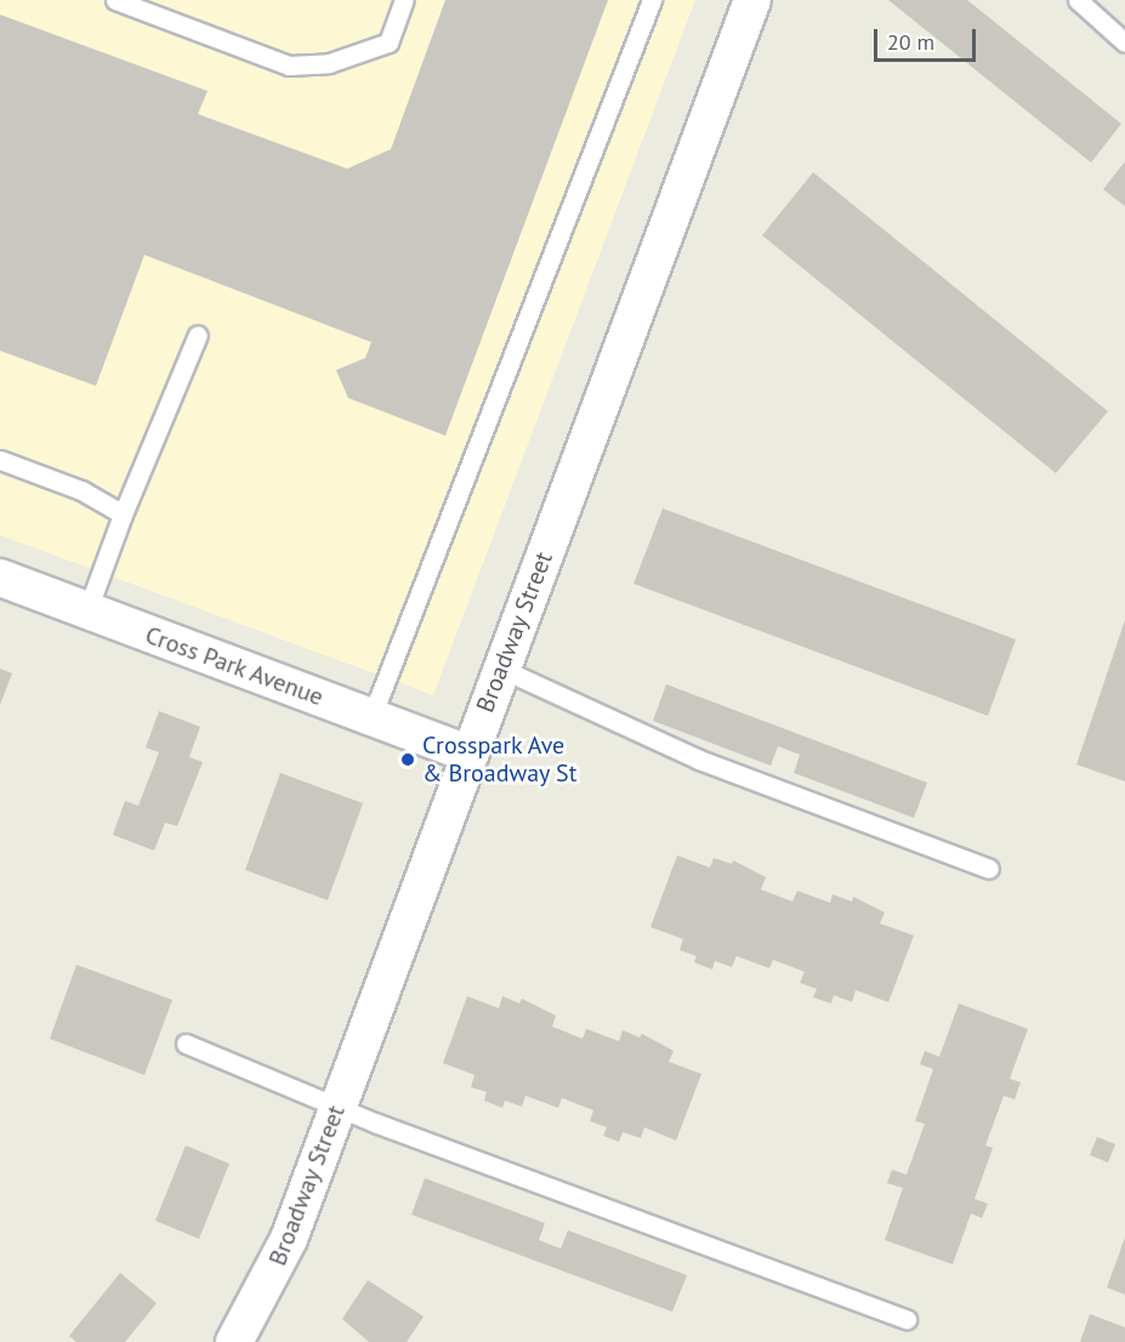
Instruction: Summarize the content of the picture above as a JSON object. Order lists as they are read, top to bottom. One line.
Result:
{"streets":{"street":["Broadway Street","Cross Park Avenue"]},"crossings":[["Broadway Street","Cross Park Avenue"]],"places":["Crosspark Ave & Broadway St"],"scale_bar":"20 m"}
